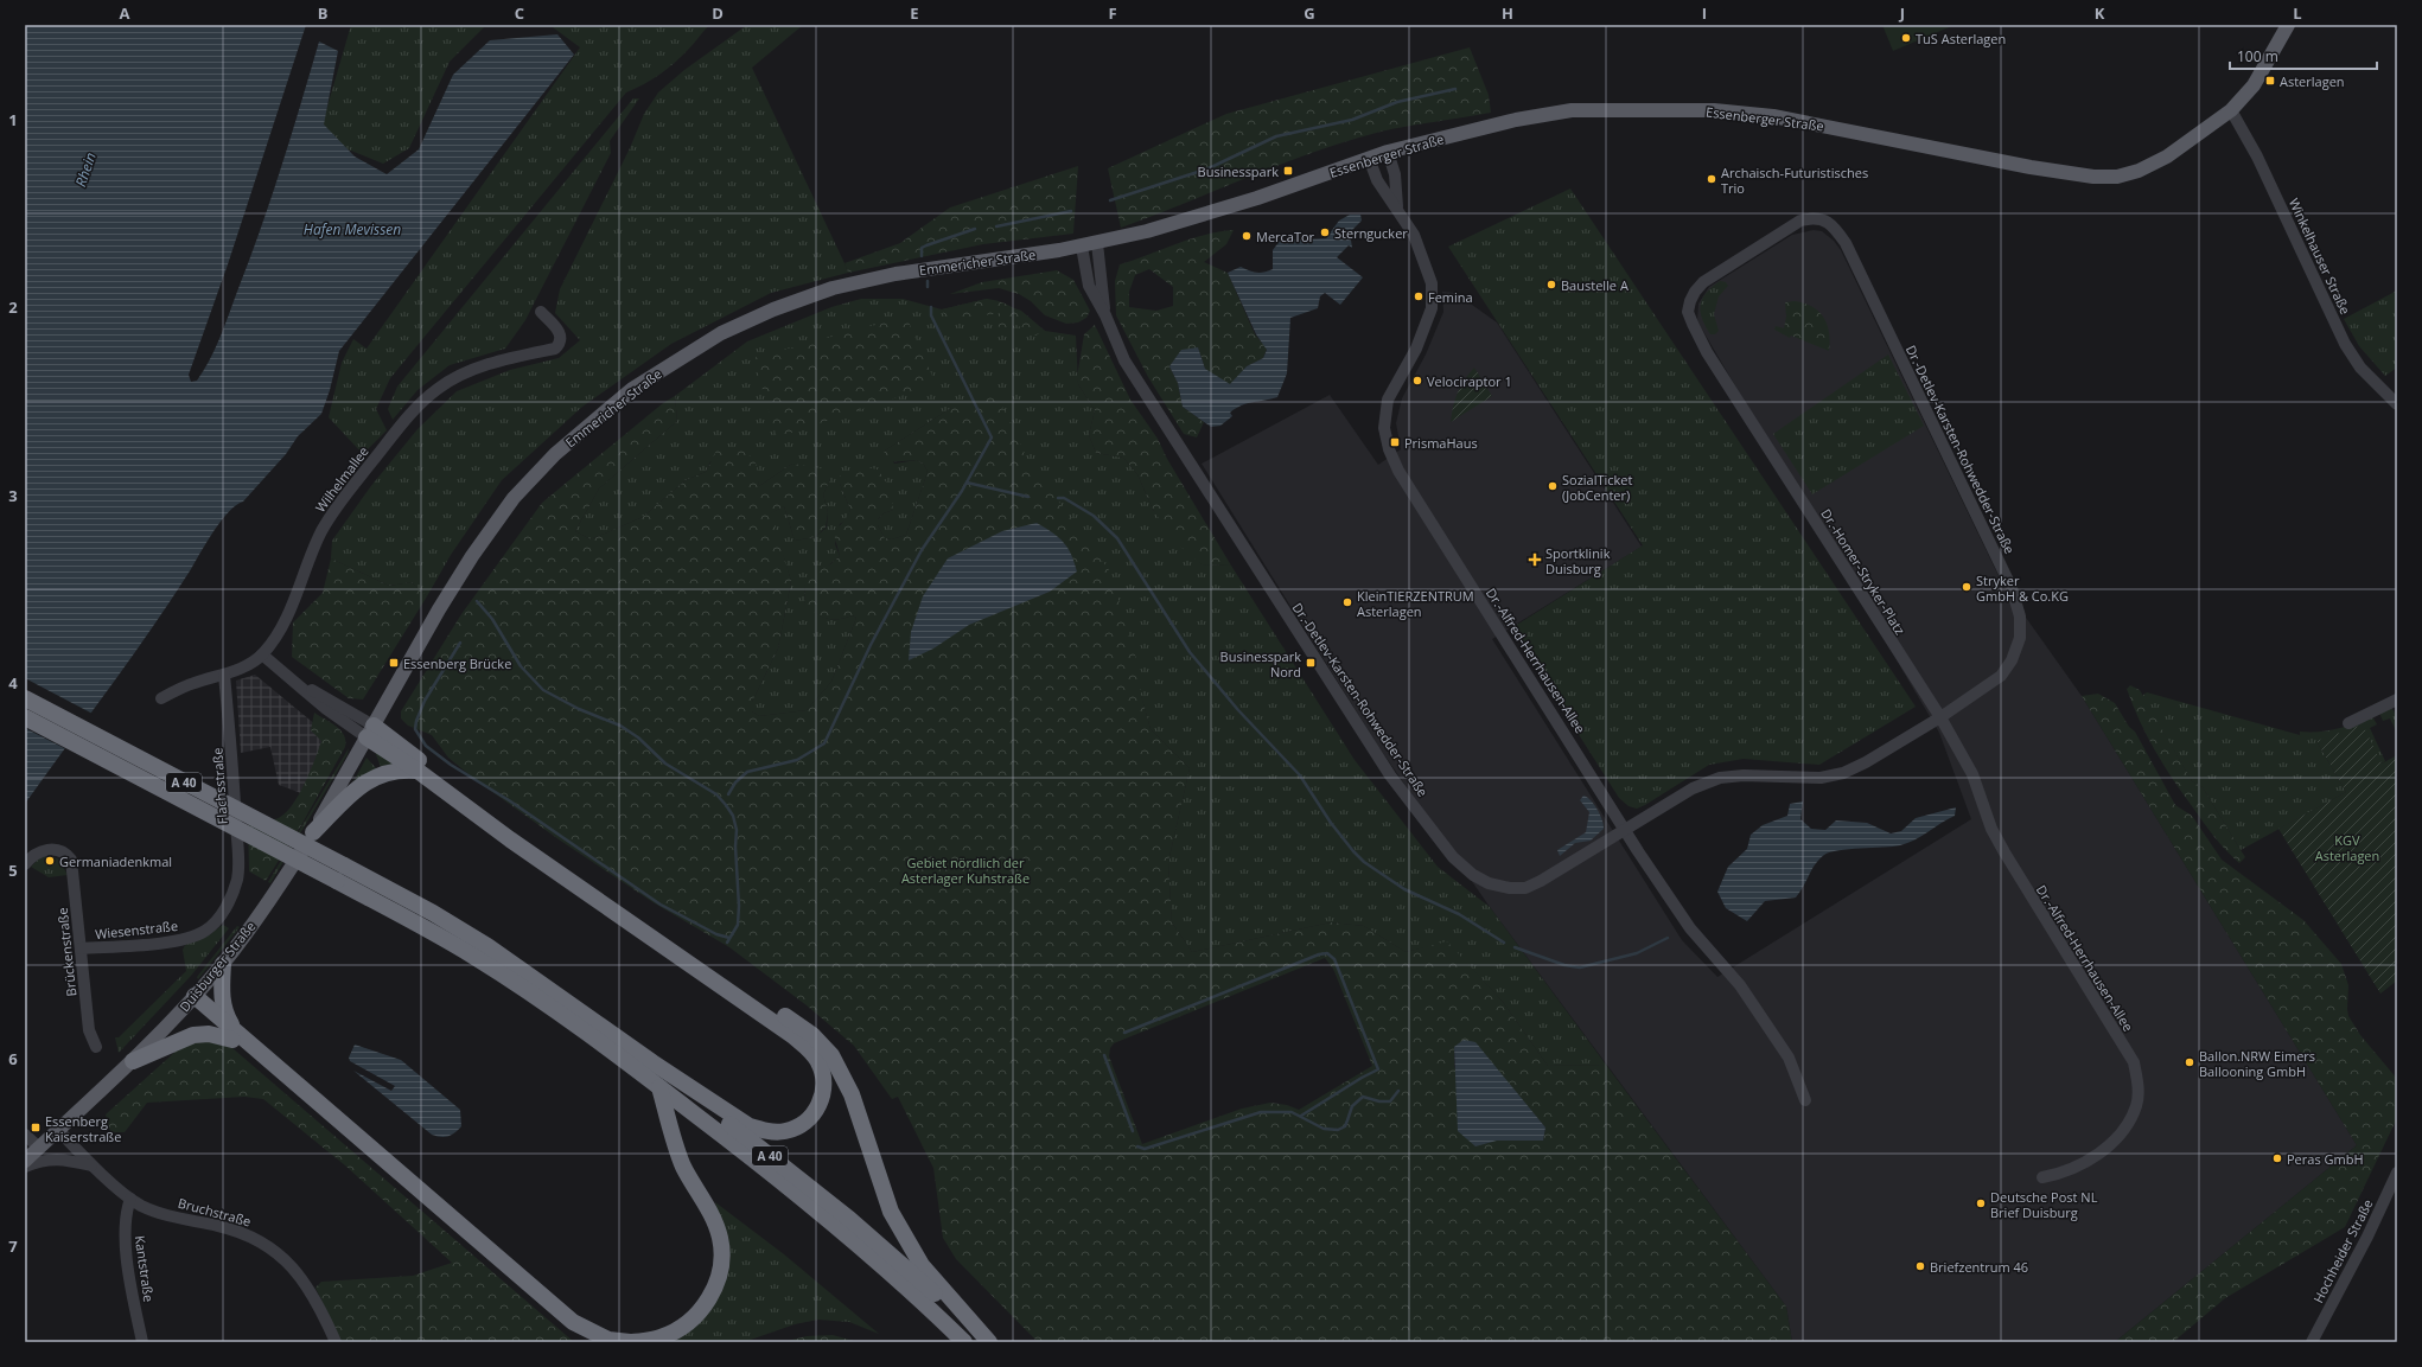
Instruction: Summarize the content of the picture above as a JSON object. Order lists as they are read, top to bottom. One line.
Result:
{"streets":{"highway":["A 40"],"main road":["Essenberger Straße","Emmericher Straße","Duisburger Straße"],"street":["Winkelhauser Straße","Dr.-Detlev-Karsten-Rohwedder-Straße","Wilhelmallee","Dr.-Homer-Stryker-Platz","Dr.-Alfred-Herrhausen-Allee","Flachsstraße","Wiesenstraße","Brückenstraße","Bruchstraße","Hochheider Straße","Kantstraße"]},"crossings":[["Essenberger Straße","Winkelhauser Straße"],["Essenberger Straße","Emmericher Straße"],["Essenberger Straße","Dr.-Alfred-Herrhausen-Allee"],["Emmericher Straße","Dr.-Detlev-Karsten-Rohwedder-Straße"],["Emmericher Straße","Duisburger Straße"],["Dr.-Detlev-Karsten-Rohwedder-Straße","Dr.-Homer-Stryker-Platz"],["Dr.-Detlev-Karsten-Rohwedder-Straße","Dr.-Alfred-Herrhausen-Allee"],["Wilhelmallee","Flachsstraße"],["Dr.-Homer-Stryker-Platz","Dr.-Alfred-Herrhausen-Allee"],["Flachsstraße","Wiesenstraße"],["Wiesenstraße","Brückenstraße"],["Duisburger Straße","Bruchstraße"],["Bruchstraße","Kantstraße"]],"water":["Rhein","Hafen Mevissen"],"parks":["KGV Asterlagen","Gebiet nördlich der Asterlager Kuhstraße"],"places":{"other":["TuS Asterlagen","Archaisch-Futuristisches Trio","Sterngucker","MercaTor","Baustelle A","Femina","Velociraptor 1","SozialTicket (JobCenter)","Stryker GmbH & Co.KG","KleinTIERZENTRUM Asterlagen","Germaniadenkmal","Ballon.NRW Eimers Ballooning GmbH","Peras GmbH","Deutsche Post NL Brief Duisburg","Briefzentrum 46"],"transit":["Asterlagen","Businesspark","PrismaHaus","Essenberg Brücke","Businesspark Nord","Essenberg Kaiserstraße"],"health":["Sportklinik Duisburg"]},"scale_bar":"100 m","grid":{"columns":["A","B","C","D","E","F","G","H","I","J","K","L"],"rows":["1","2","3","4","5","6","7"]}}
